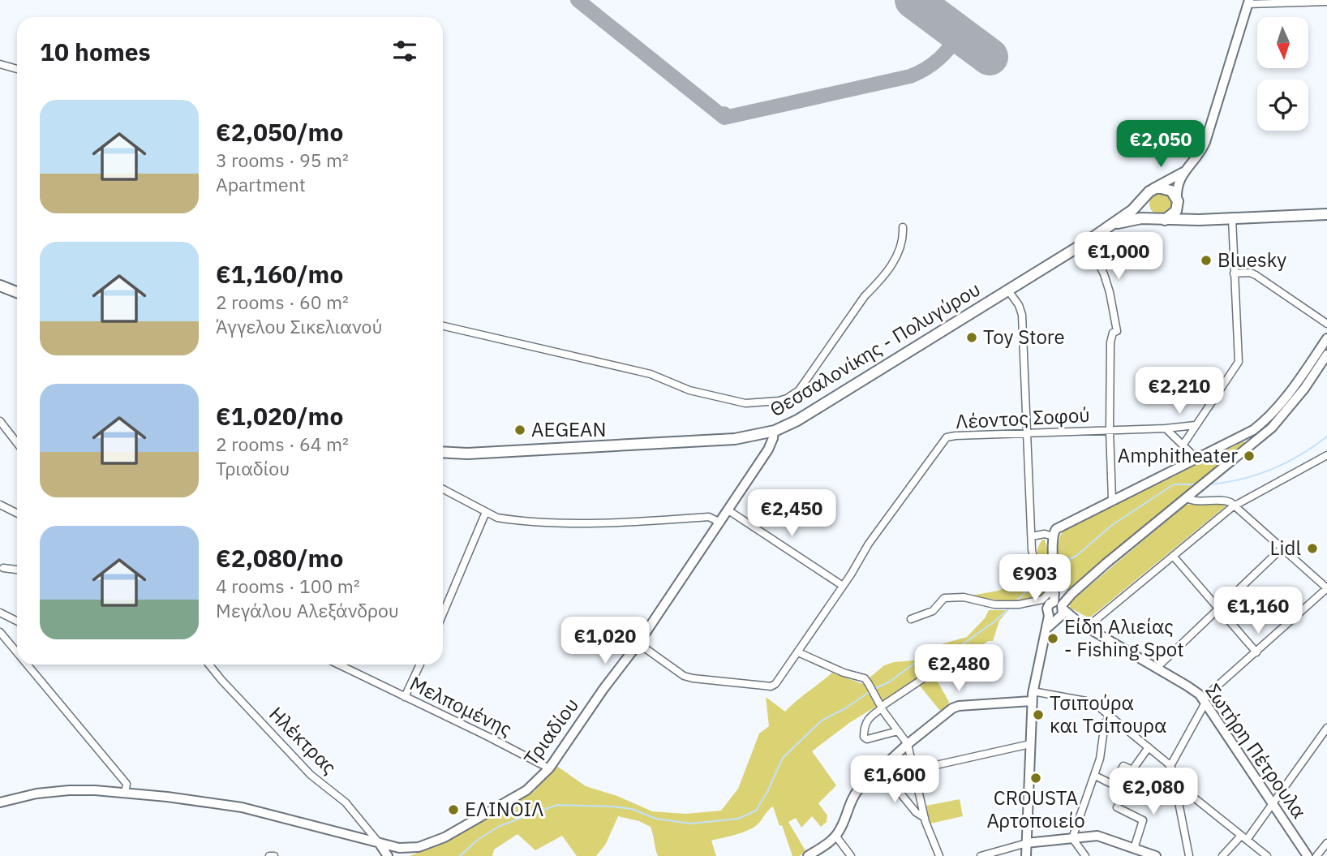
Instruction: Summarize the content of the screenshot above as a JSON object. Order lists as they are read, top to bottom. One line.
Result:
{"streets":{"main road":["Θεσσαλονίκης - Πολυγύρου","Τριαδίου","Σωτήρη Πέτρουλα"],"street":["Λέοντος Σοφού","Μελπομένης","Ηλέκτρας"]},"crossings":[["Θεσσαλονίκης - Πολυγύρου","Τριαδίου"],["Λέοντος Σοφού","Τριαδίου"],["Μελπομένης","Τριαδίου"],["Τριαδίου","Ηλέκτρας"]],"places":["Bluesky","Toy Store","AEGEAN","Amphitheater","Lidl","Είδη Αλιείας - Fishing Spot","Τσιπούρα και Τσίπουρα","CROUSTA Αρτοποιείο","ΕΛΙΝΟΙΛ"],"north":"bottom","page":{"heading":"10 homes","list":[{"name":"€2,050/mo","note":"3 rooms · 95 m² · Apartment"},{"name":"€1,160/mo","note":"2 rooms · 60 m² · Άγγελου Σικελιανού"},{"name":"€1,020/mo","note":"2 rooms · 64 m² · Τριαδίου"},{"name":"€2,080/mo","note":"4 rooms · 100 m² · Μεγάλου Αλεξάνδρου"}],"price":["€2,050","€1,000","€2,210","€2,450","€903","€1,160","€1,020","€2,480","€1,600","€2,080"]}}
